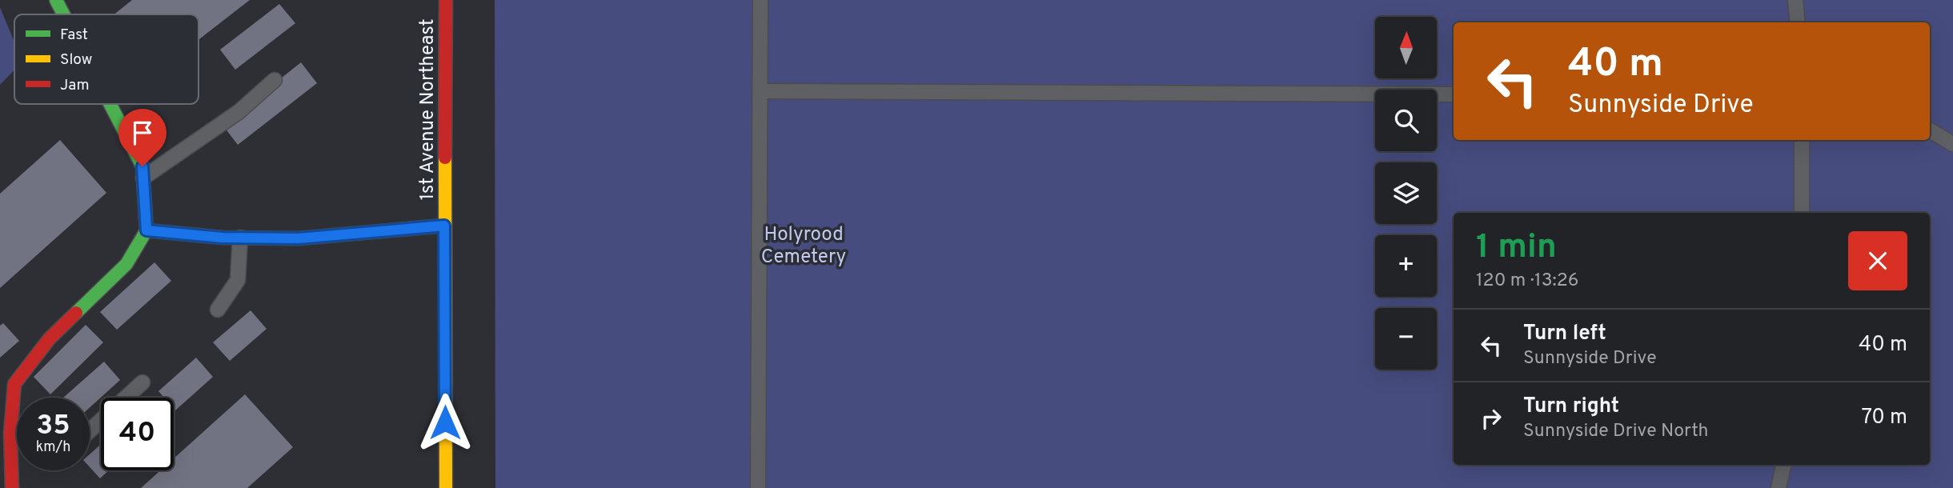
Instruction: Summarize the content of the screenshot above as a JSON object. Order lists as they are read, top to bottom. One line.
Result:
{"streets":{"street":["1st Avenue Northeast"]},"parks":["Holyrood Cemetery"],"legend":["Fast","Slow","Jam"],"north":"top","page":{"map_buttons":["+","−"],"turn":["40 m","Sunnyside Drive"],"heading":["1 min","120 m · 13:26"],"list":[{"name":"Turn left","note":"Sunnyside Drive","value":"40 m"},{"name":"Turn right","note":"Sunnyside Drive North","value":"70 m"}],"speed":"35 km/h","limit":"40"}}
